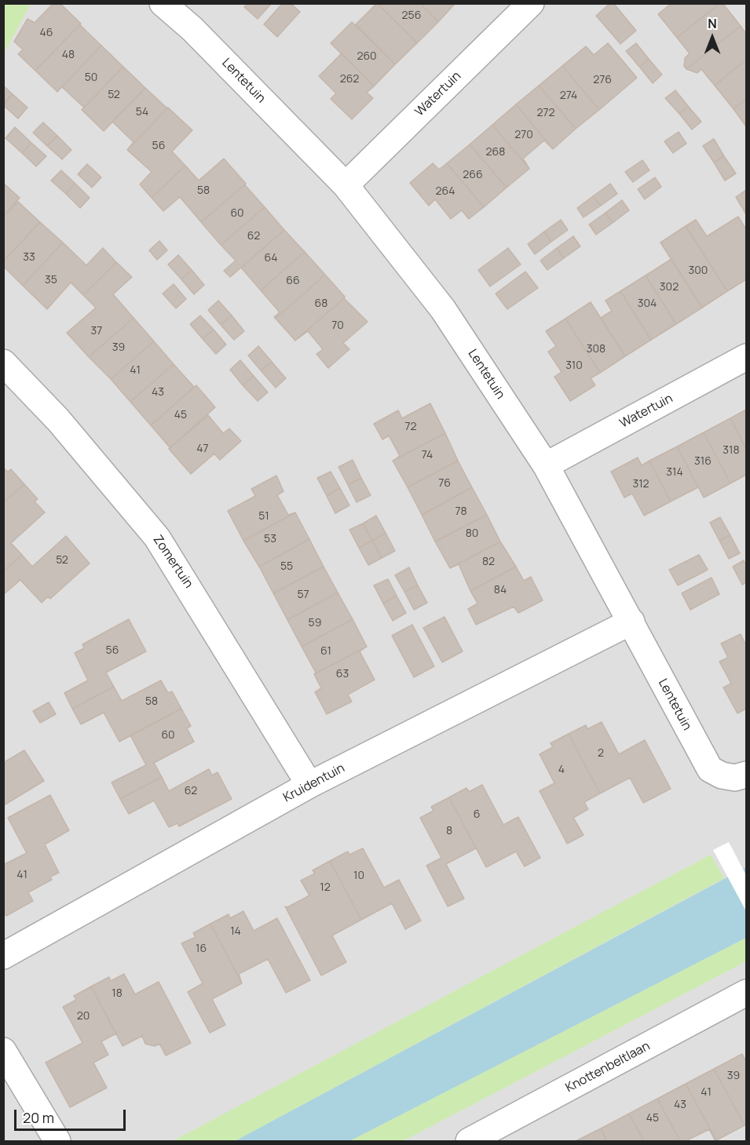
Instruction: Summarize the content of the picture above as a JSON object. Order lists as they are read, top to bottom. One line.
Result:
{"streets":{"street":["Lentetuin","Watertuin","Zomertuin","Kruidentuin","Knottenbeltlaan"]},"crossings":[["Lentetuin","Watertuin"],["Lentetuin","Kruidentuin"],["Zomertuin","Kruidentuin"]],"house_numbers":["256","46","48","260","50","262","276","52","274","54","272","270","56","268","266","58","264","60","62","33","64","300","35","66","302","68","304","70","37","39","308","310","41","43","45","72","47","318","74","316","314","76","312","78","51","80","53","52","82","55","84","57","59","56","61","63","58","60","2","4","62","6","8","41","10","12","14","16","18","20","39","41","43","45"],"scale_bar":"20 m","north":"top"}
